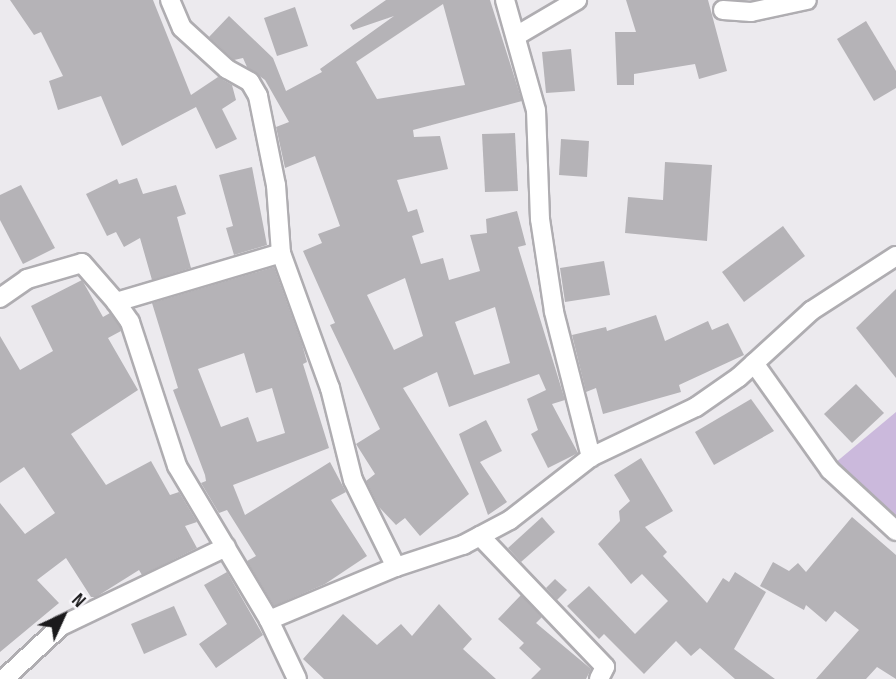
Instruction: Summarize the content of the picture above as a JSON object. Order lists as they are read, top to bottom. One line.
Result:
{"north":"top right"}
